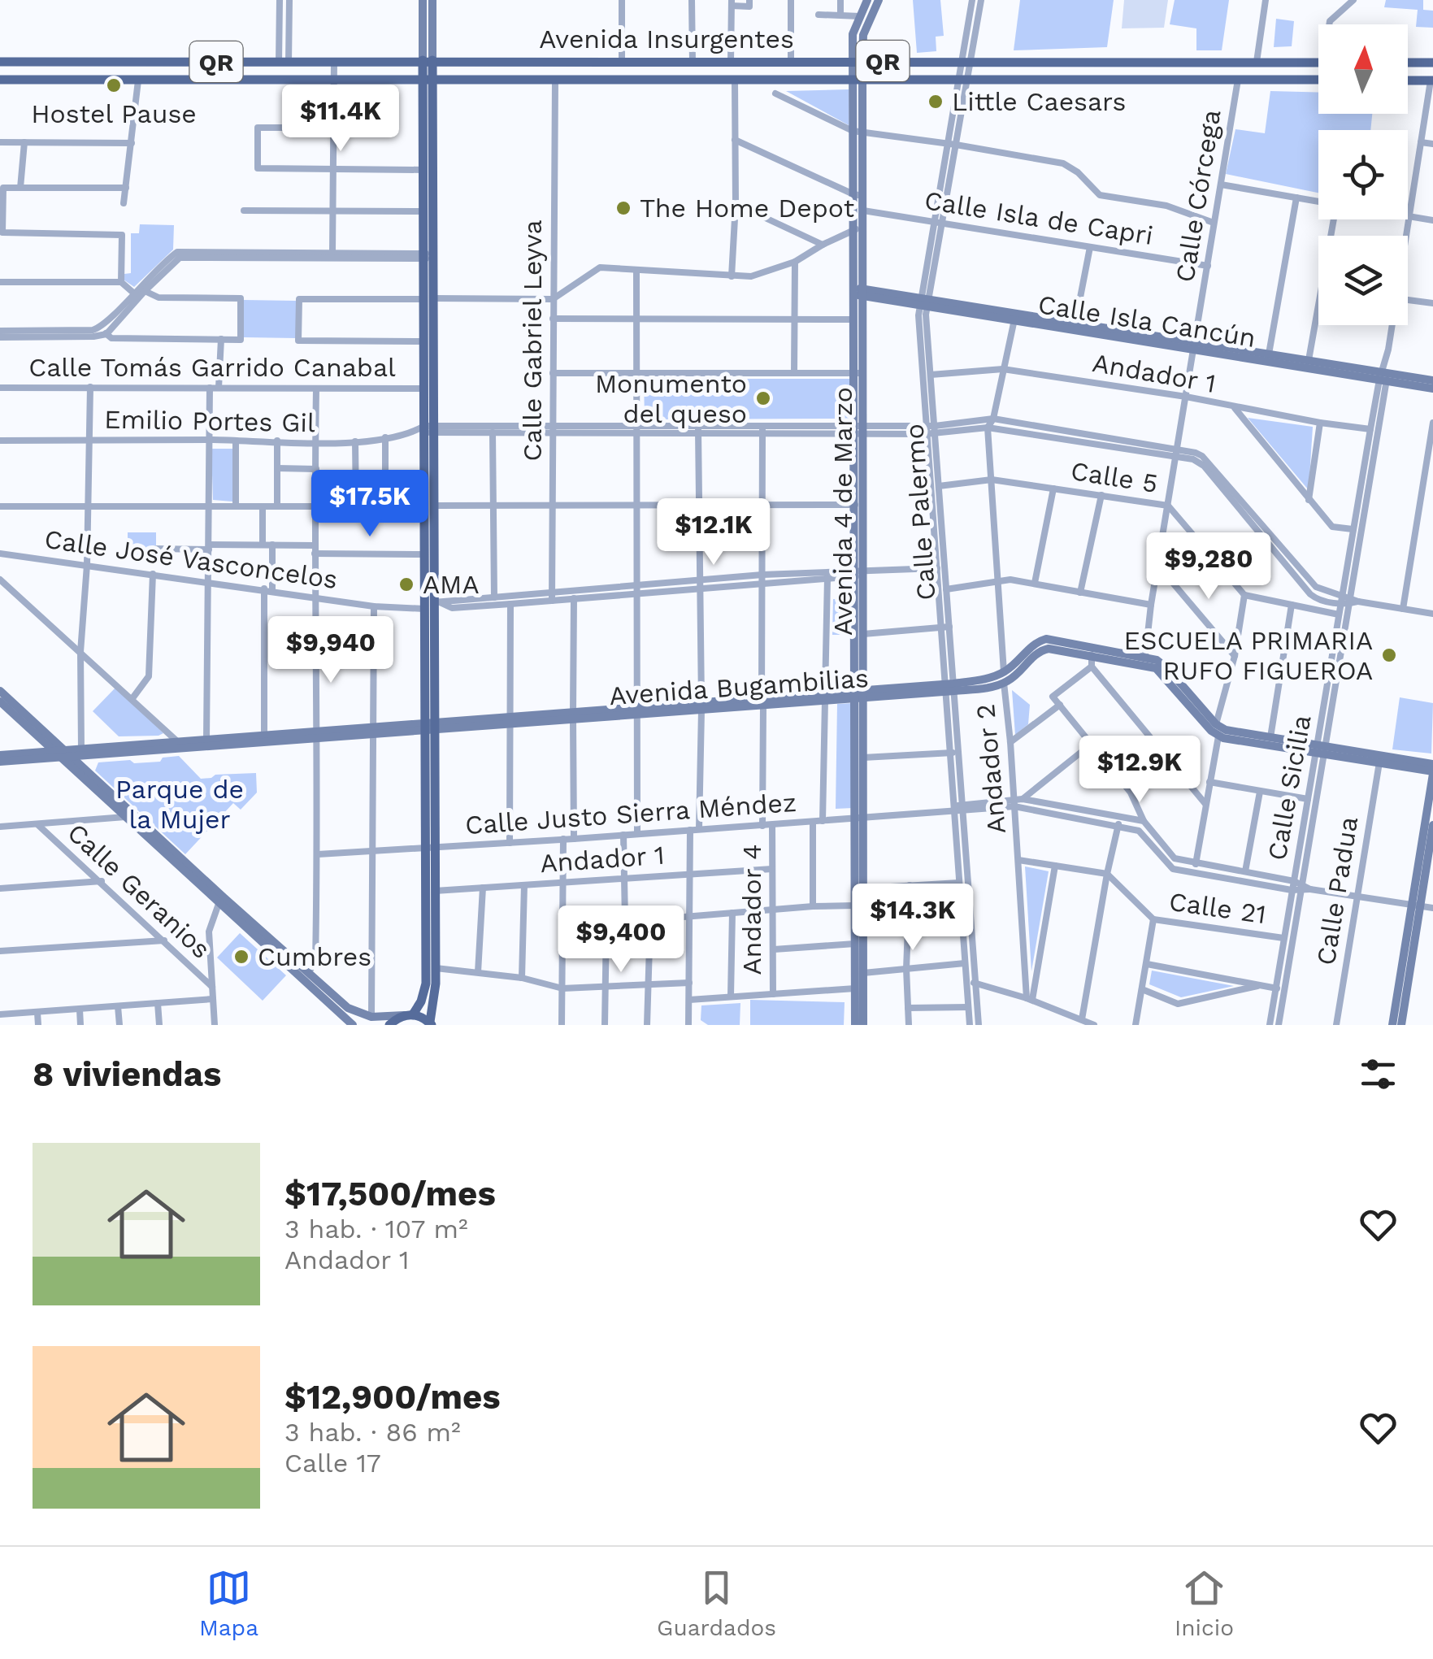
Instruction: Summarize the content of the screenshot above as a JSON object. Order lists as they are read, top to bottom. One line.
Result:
{"streets":{"main road":["Avenida Insurgentes","QR","Calle Isla Cancún","Avenida 4 de Marzo","Avenida Bugambilias"],"street":["Calle Córcega","Calle Isla de Capri","Calle Gabriel Leyva","Calle Tomás Garrido Canabal","Andador 1","Emilio Portes Gil","Calle 5","Calle Palermo","Calle José Vasconcelos","Andador 2","Calle Sicilia","Calle Justo Sierra Méndez","Calle Geranios","Calle Padua","Calle 21","Andador 4"]},"crossings":[["Avenida Insurgentes","Calle Córcega"],["Avenida Insurgentes","Calle Gabriel Leyva"],["Avenida Insurgentes","Avenida 4 de Marzo"],["Avenida Insurgentes","Calle Palermo"],["Calle Córcega","Calle Isla de Capri"],["Calle Córcega","Calle Isla Cancún"],["Calle Córcega","Andador 1"],["Calle Córcega","Calle 5"],["Calle Córcega","Avenida Bugambilias"],["Calle Isla de Capri","Avenida 4 de Marzo"],["Calle Isla de Capri","Calle Palermo"],["Calle Isla Cancún","Avenida 4 de Marzo"],["Calle Isla Cancún","Calle Palermo"],["Calle Isla Cancún","Calle Sicilia"],["Andador 1","Calle Palermo"],["Andador 1","Calle Sicilia"],["Andador 1","Andador 4"],["Calle 5","Calle Palermo"],["Calle 5","Andador 2"],["Avenida 4 de Marzo","Avenida Bugambilias"],["Avenida 4 de Marzo","Calle Justo Sierra Méndez"],["Calle Palermo","Avenida Bugambilias"],["Calle Palermo","Calle Justo Sierra Méndez"],["Avenida Bugambilias","Andador 2"],["Andador 2","Calle Justo Sierra Méndez"],["Calle Sicilia","Calle 21"],["Calle Justo Sierra Méndez","Andador 4"]],"parks":["Parque de la Mujer"],"places":["Hostel Pause","Little Caesars","The Home Depot","Monumento del queso","AMA","ESCUELA PRIMARIA RUFO FIGUEROA","Cumbres"],"north":"top","page":{"price":["$11.4K","$17.5K","$12.1K","$9,280","$9,940","$12.9K","$14.3K","$9,400"],"heading":"8 viviendas","list":[{"name":"$17,500/mes","note":"3 hab. · 107 m² · Andador 1"},{"name":"$12,900/mes","note":"3 hab. · 86 m² · Calle 17"}],"tabs":["Mapa","Guardados","Inicio"]}}
